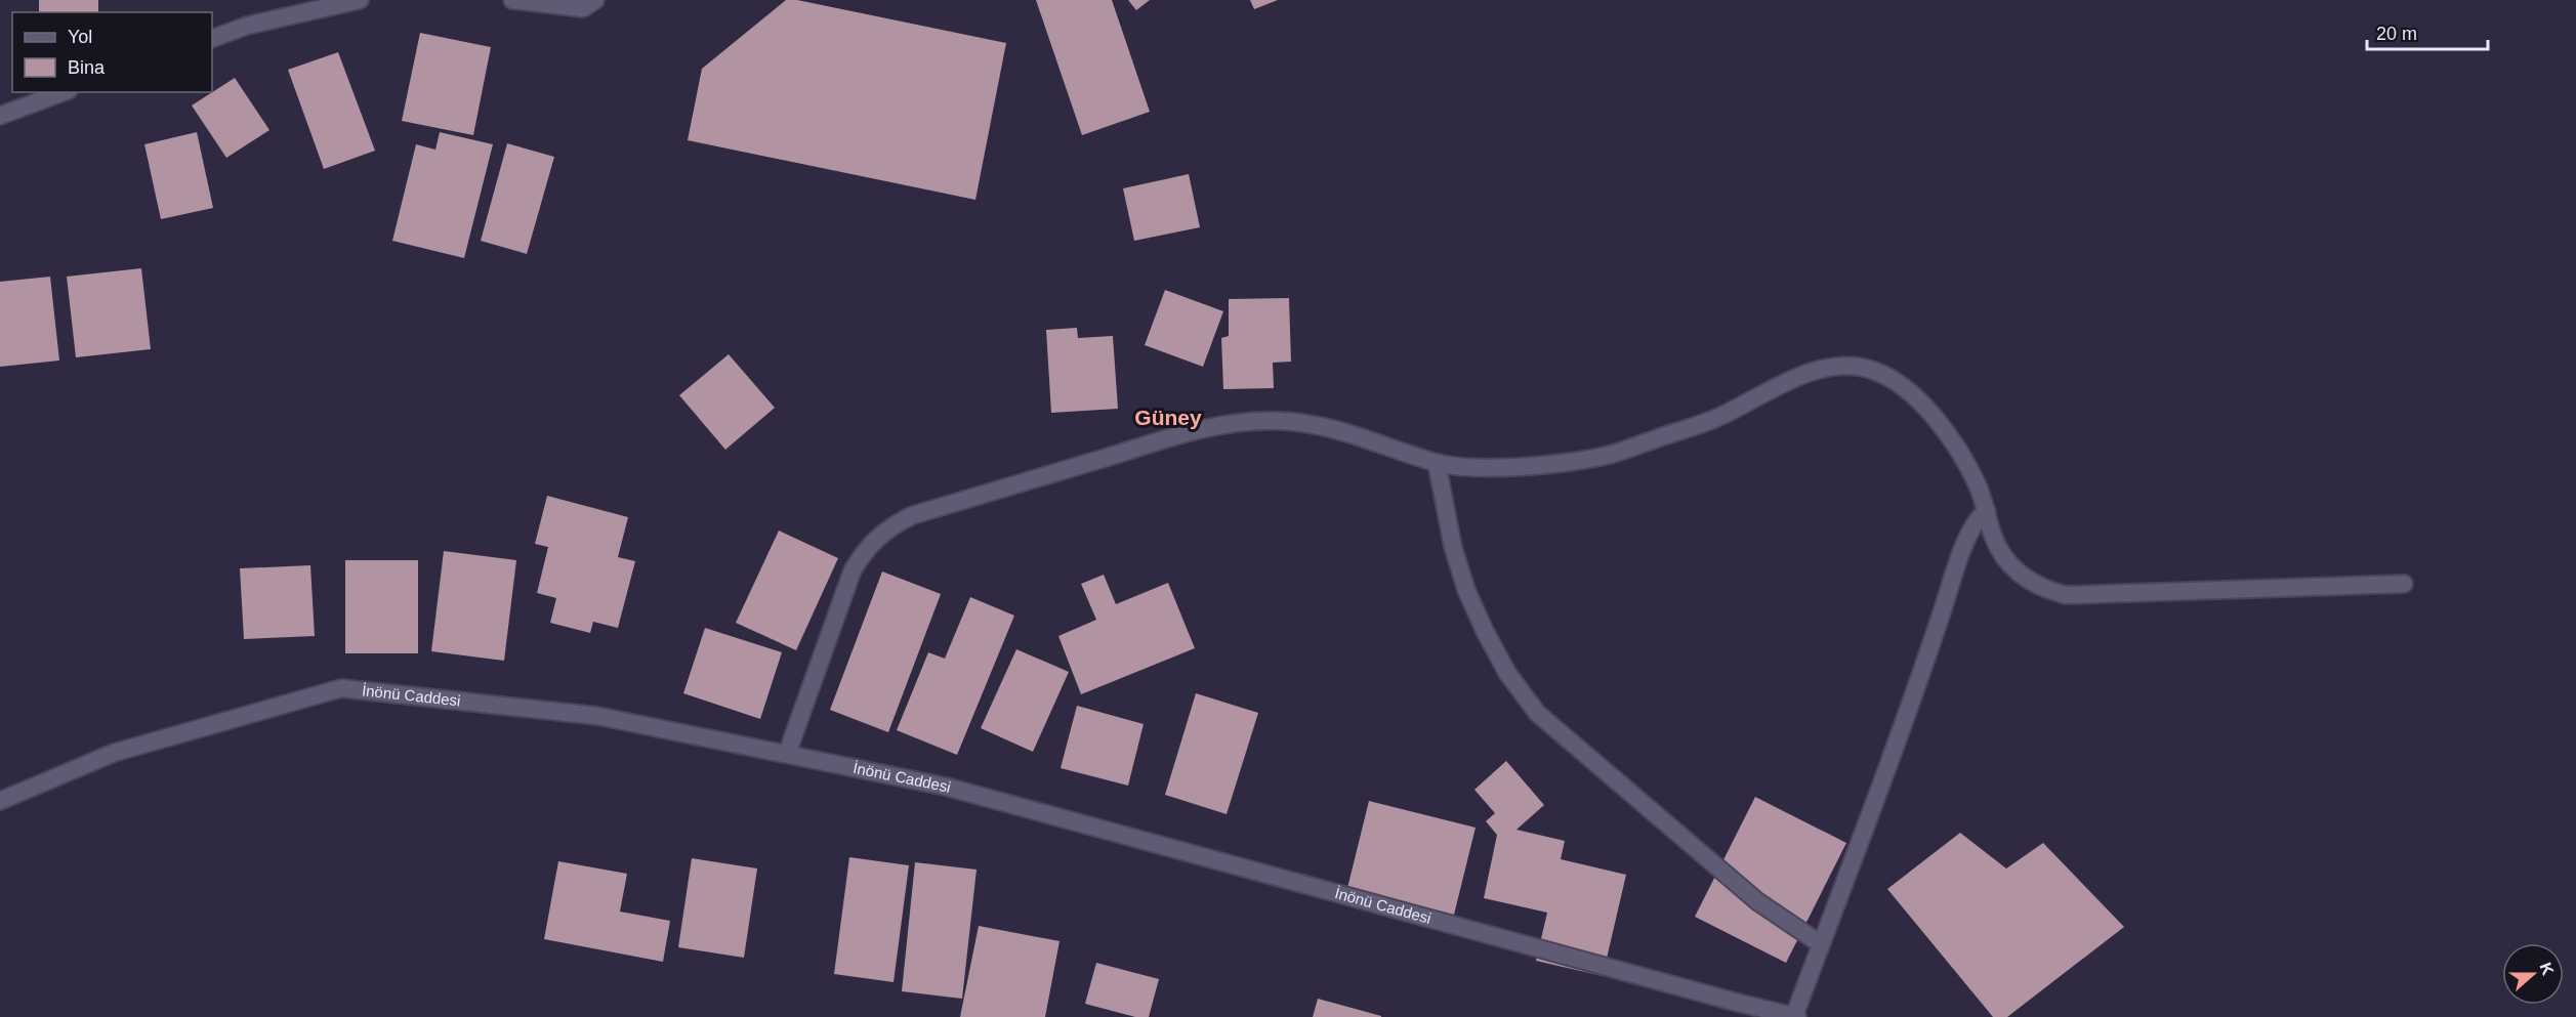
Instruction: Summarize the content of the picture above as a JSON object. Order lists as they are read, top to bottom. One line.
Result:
{"streets":{"street":["İnönü Caddesi"]},"districts":["Güney"],"legend":["Yol","Bina"],"scale_bar":"20 m","north":"right"}
